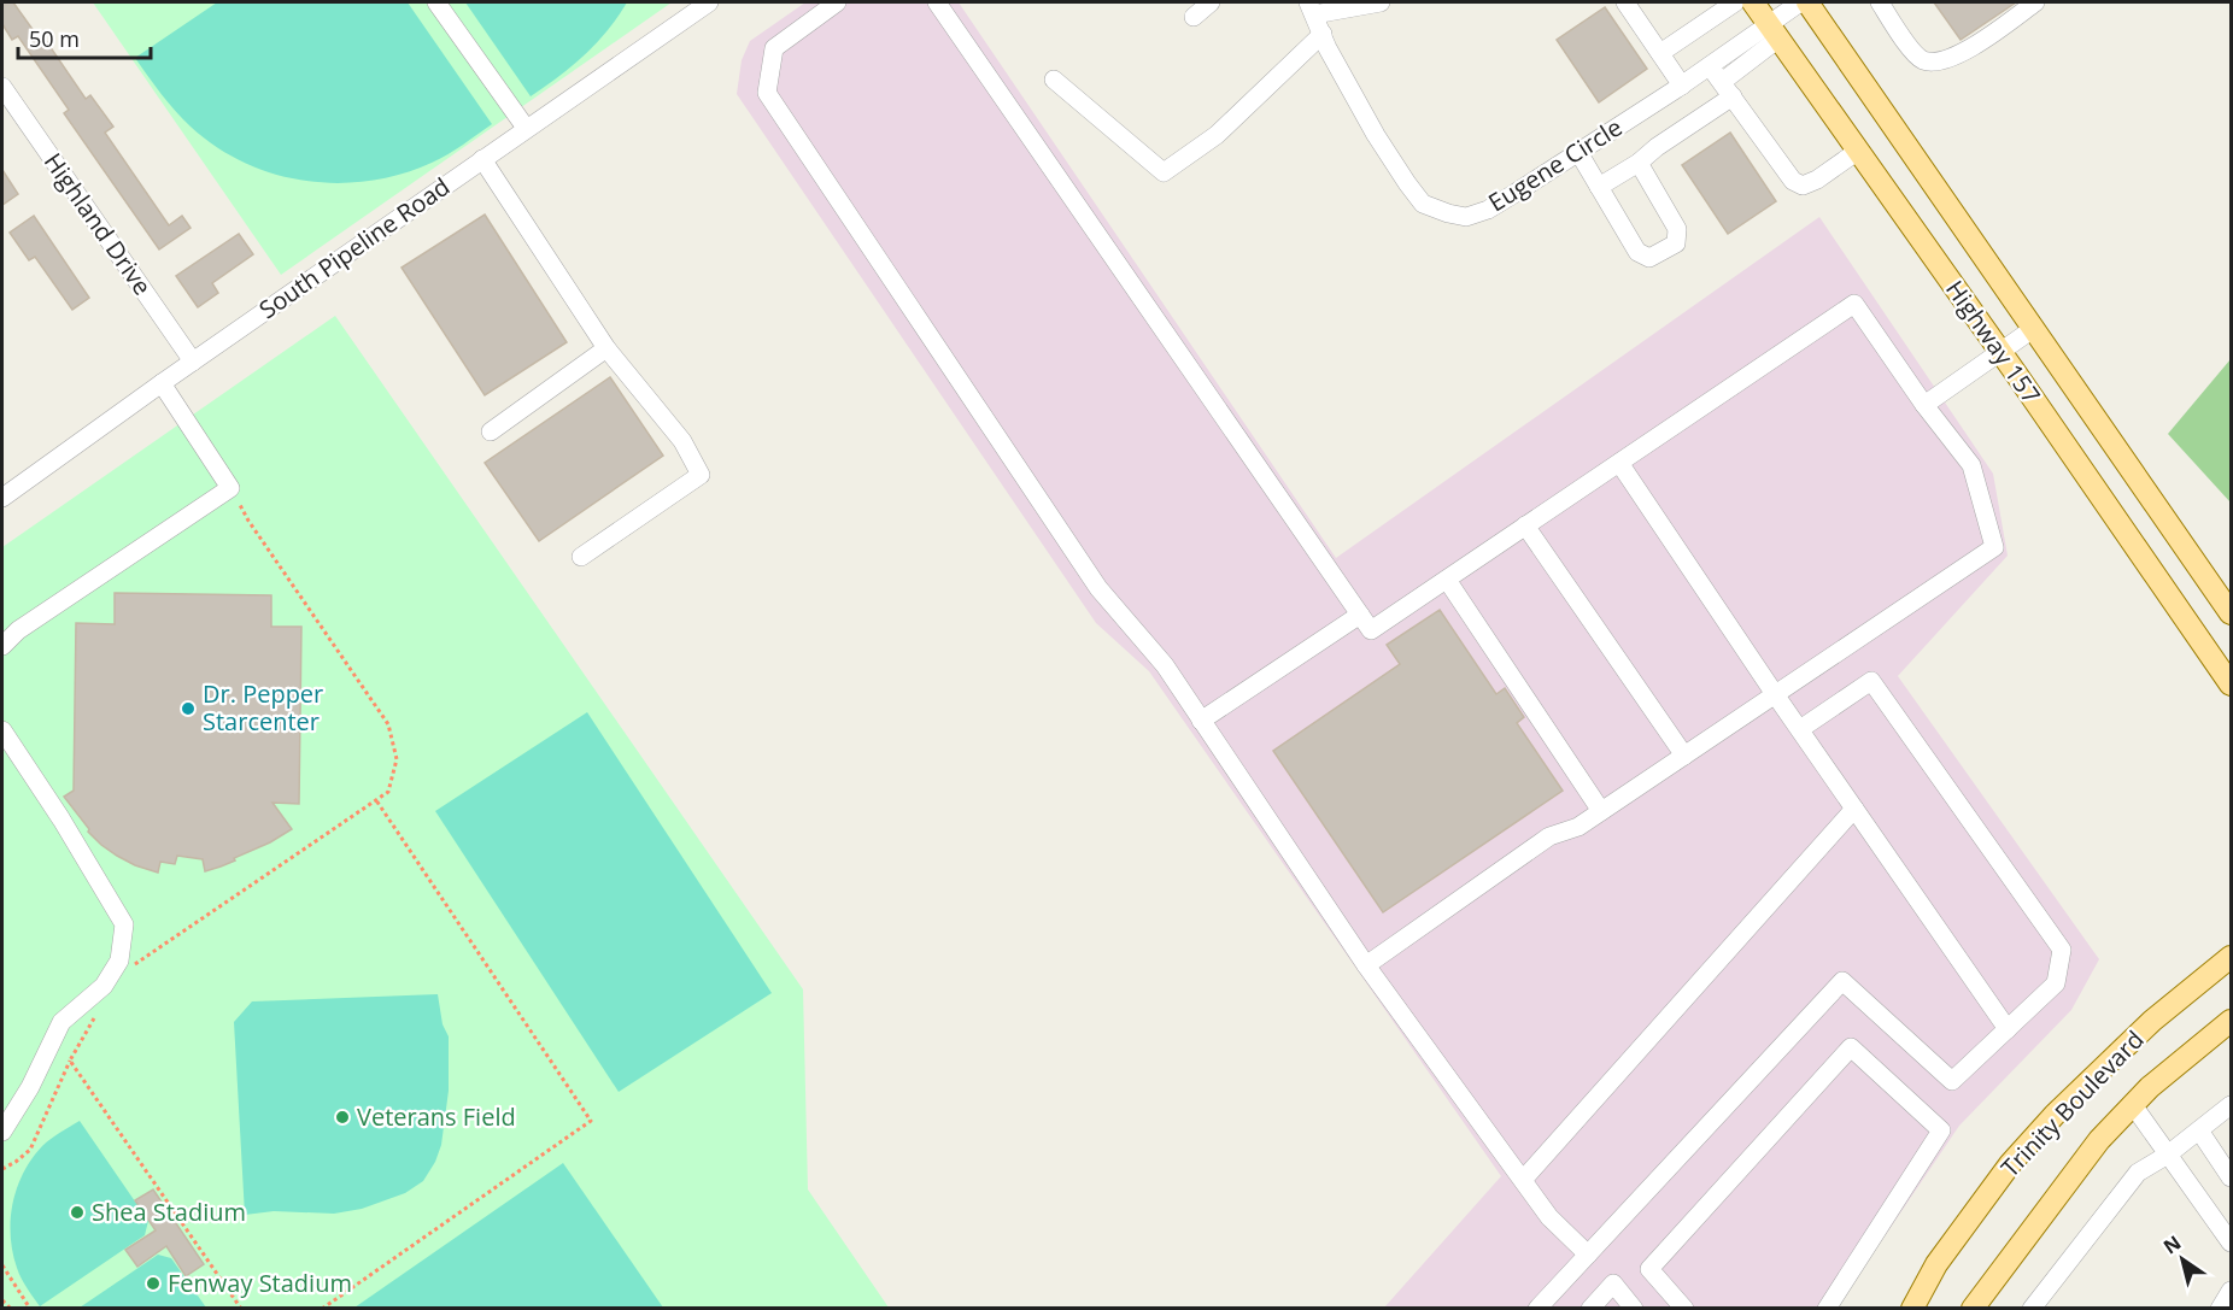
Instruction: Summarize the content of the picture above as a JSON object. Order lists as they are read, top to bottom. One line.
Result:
{"streets":{"main road":["Highway 157","Trinity Boulevard"],"street":["Eugene Circle","Highland Drive","South Pipeline Road"]},"crossings":[["Eugene Circle","Highway 157"],["Highland Drive","South Pipeline Road"]],"places":["Dr. Pepper Starcenter","Veterans Field","Shea Stadium","Fenway Stadium"],"scale_bar":"50 m","north":"top left"}
